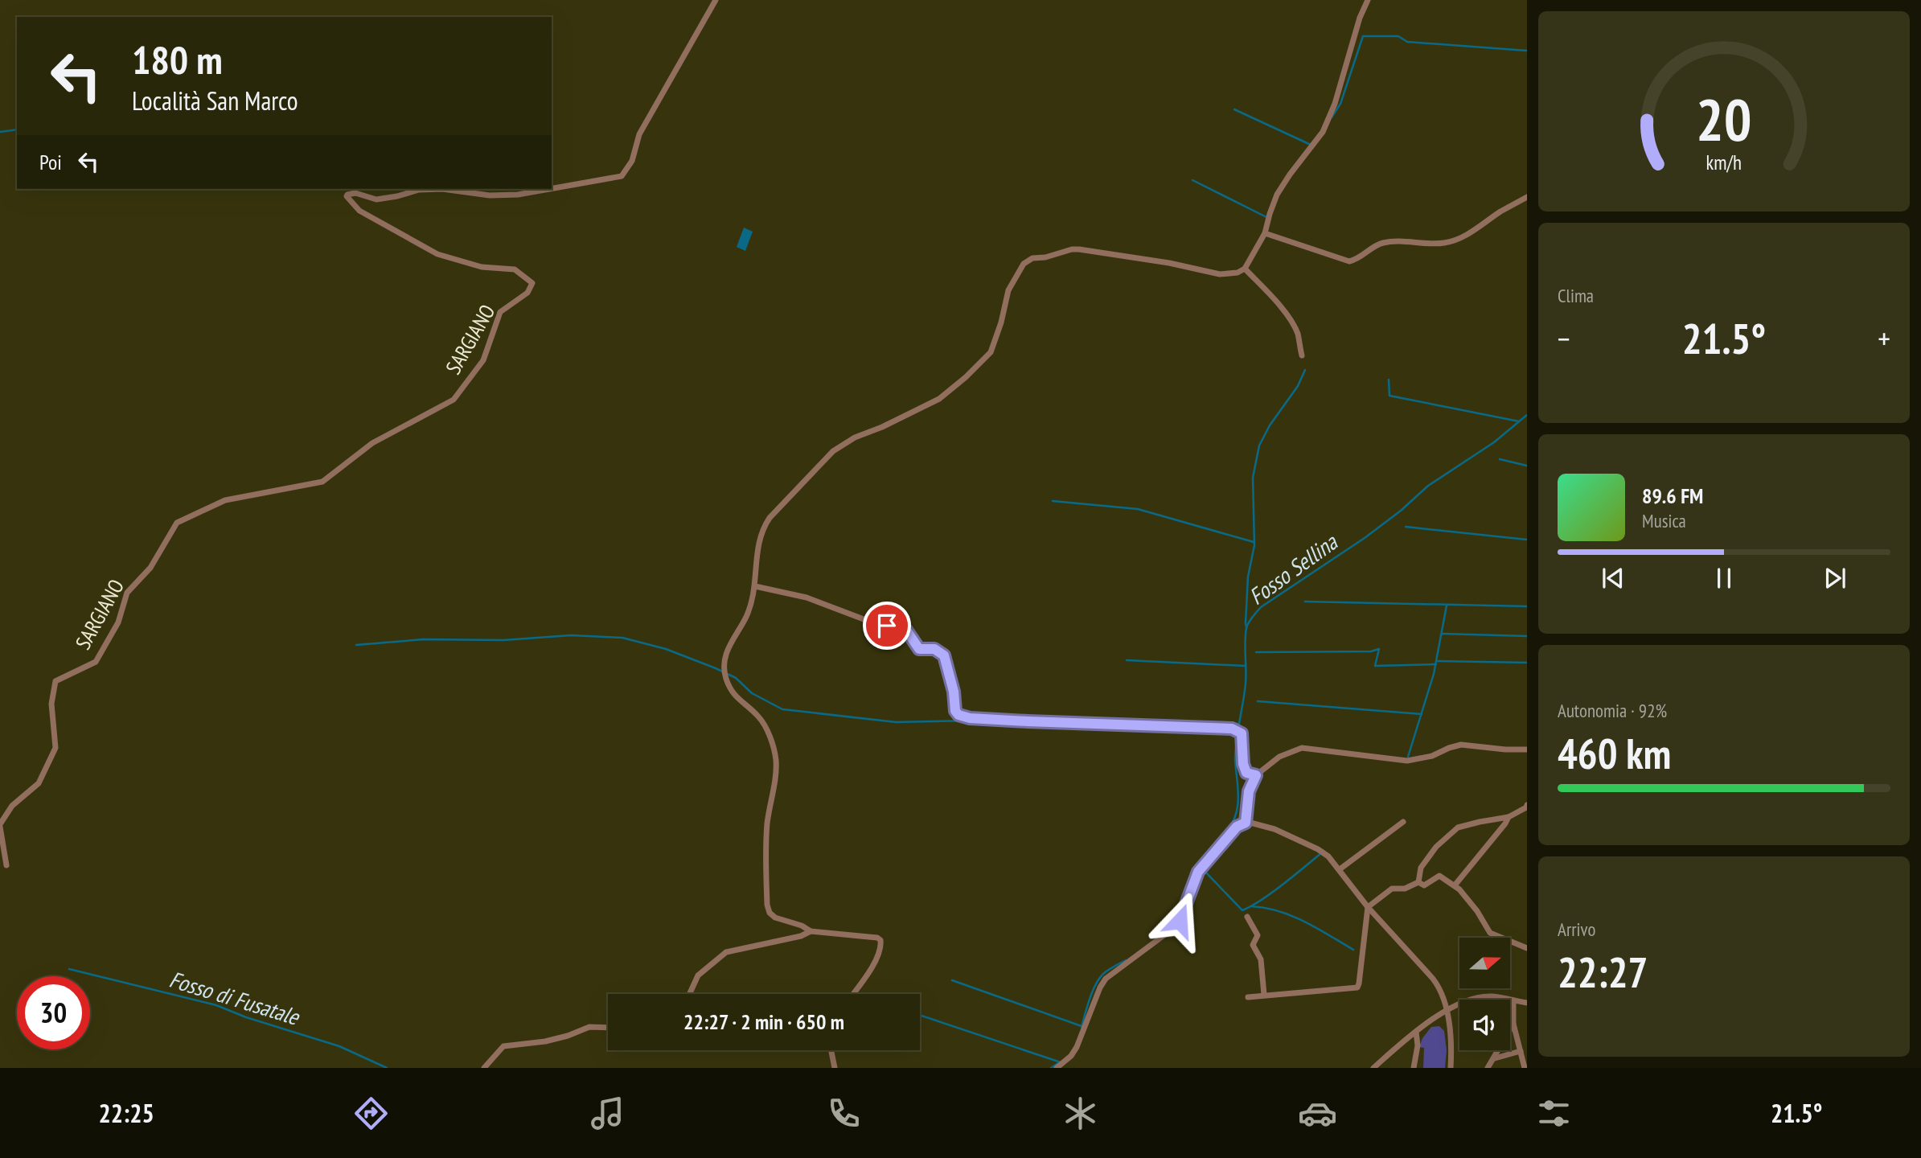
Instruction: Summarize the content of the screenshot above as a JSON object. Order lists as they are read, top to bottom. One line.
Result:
{"streets":{"street":["SARGIANO"]},"water":["Fosso Sellina","Fosso di Fusatale"],"north":"right","page":{"turn":["180 m","Località San Marco"],"then":"Poi","tile":["Clima",["Autonomia · 92%","460 km"],["Arrivo","22:27"]],"heat":["−","21.5°","+"],"song":["89.6 FM","Musica"],"limit":"30","trip":"22:27 · 2 min · 650 m","tabs":["22:25","21.5°"],"gauge":["20","km/h"]}}
